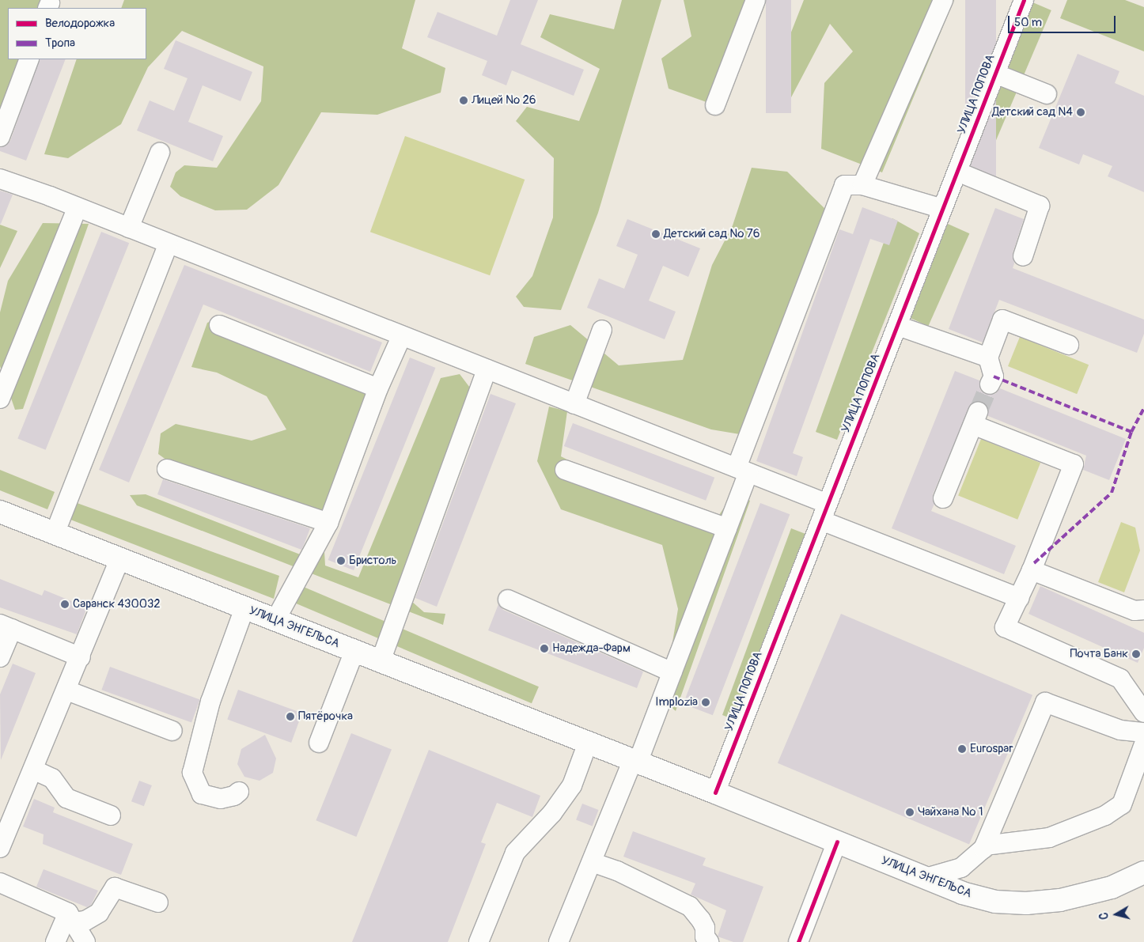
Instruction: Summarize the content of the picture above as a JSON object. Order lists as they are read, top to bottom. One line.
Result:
{"streets":{"main road":["УЛИЦА ЭНГЕЛЬСА"],"street":["УЛИЦА ПОПОВА"]},"crossings":[["УЛИЦА ПОПОВА","УЛИЦА ЭНГЕЛЬСА"]],"places":["Лицей № 26","Детский сад N4","Детский сад № 76","Бристоль","Саранск 430032","Надежда-Фарм","Почта Банк","Implozia","Пятёрочка","Eurospar","Чайхана № 1"],"legend":["Велодорожка","Тропа"],"scale_bar":"50 m","north":"left"}
